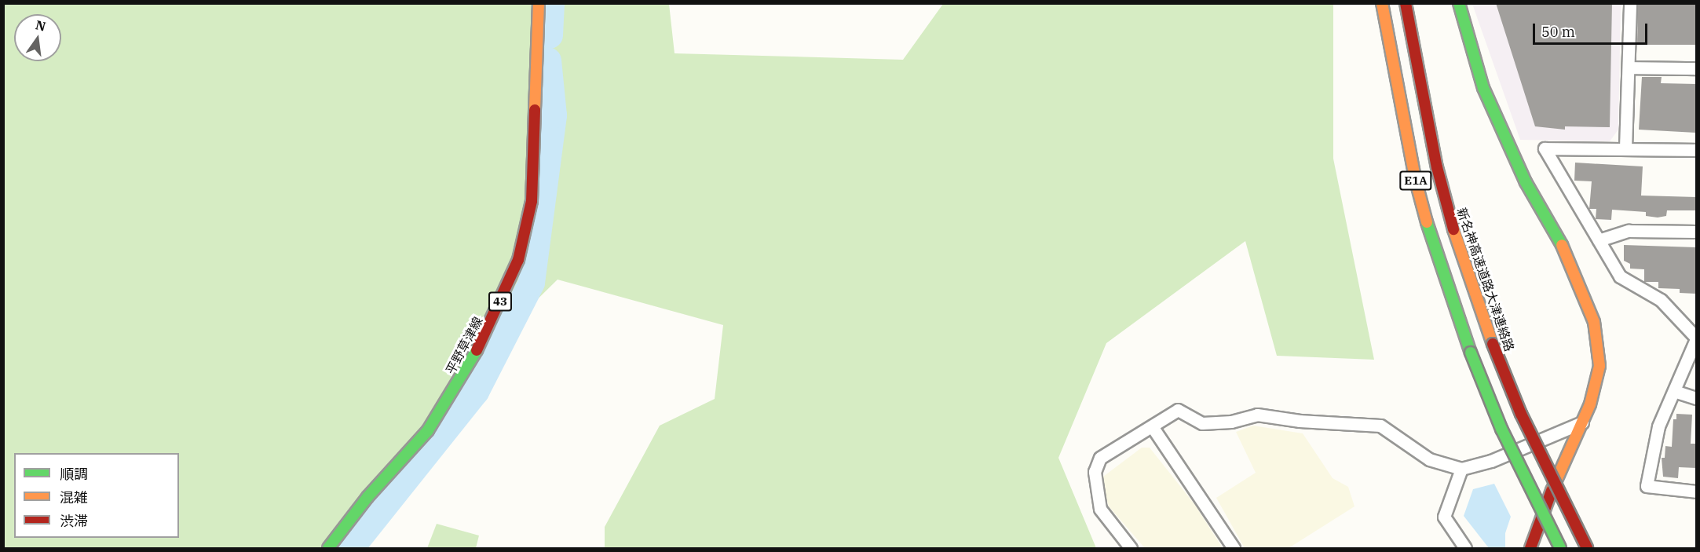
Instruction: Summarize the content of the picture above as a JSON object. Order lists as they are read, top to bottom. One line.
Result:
{"streets":{"main road":["E1A","新名神高速道路大津連絡路","43","平野草津線"]},"legend":["順調","混雑","渋滞"],"scale_bar":"50 m","north":"top"}
